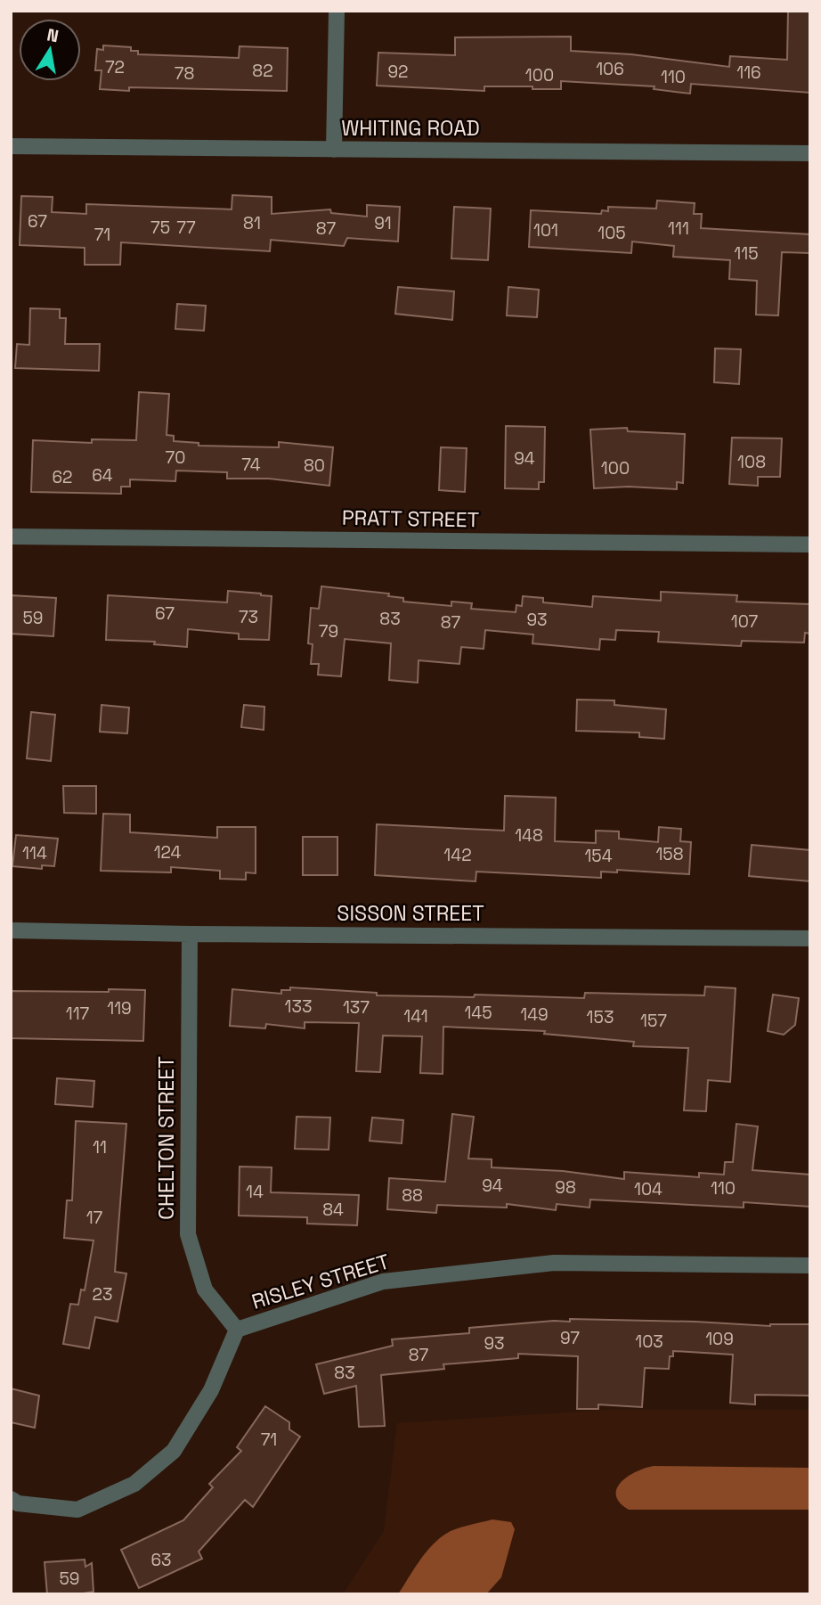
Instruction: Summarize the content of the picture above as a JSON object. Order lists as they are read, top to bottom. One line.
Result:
{"streets":{"street":["WHITING ROAD","PRATT STREET","SISSON STREET","CHELTON STREET","RISLEY STREET"]},"crossings":[["SISSON STREET","CHELTON STREET"],["CHELTON STREET","RISLEY STREET"]],"house_numbers":["72","106","82","92","116","78","100","110","67","81","91","75","77","87","111","101","105","71","115","70","94","108","74","80","100","64","62","67","73","59","83","93","107","87","79","148","124","114","158","142","154","133","137","119","145","117","149","141","153","157","11","94","98","110","104","14","88","84","17","23","97","109","103","93","87","83","71","63","59"],"north":"top"}
